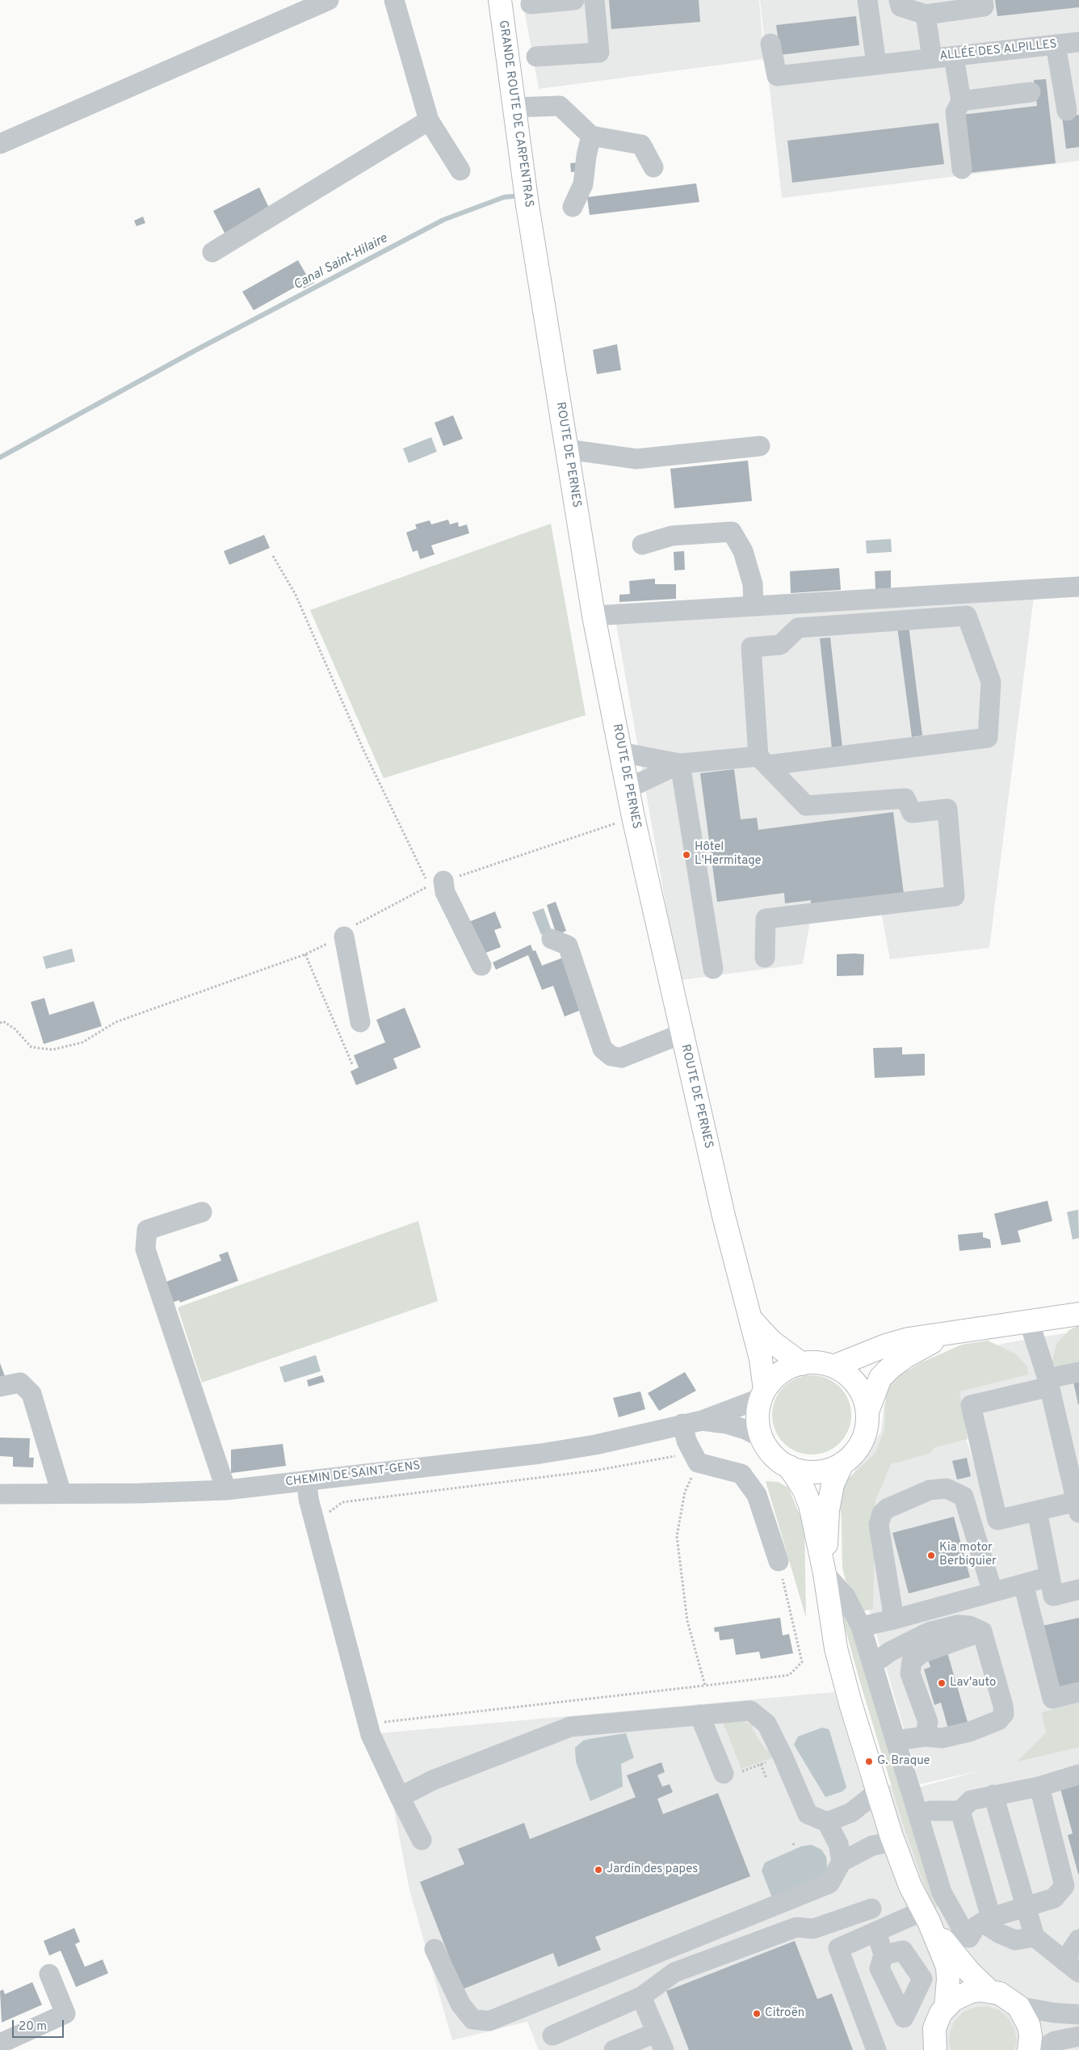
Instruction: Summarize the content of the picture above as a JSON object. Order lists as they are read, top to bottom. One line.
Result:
{"streets":{"main road":["GRANDE ROUTE DE CARPENTRAS","ROUTE DE PERNES"],"street":["ALLÉE DES ALPILLES","CHEMIN DE SAINT-GENS"]},"crossings":[["GRANDE ROUTE DE CARPENTRAS","ROUTE DE PERNES"],["ROUTE DE PERNES","CHEMIN DE SAINT-GENS"]],"water":["Canal Saint-Hilaire"],"places":["Hôtel L'Hermitage","Kia motor Berbiguier","Lav'auto","G. Braque","Jardin des papes","Citroën"],"scale_bar":"20 m"}
